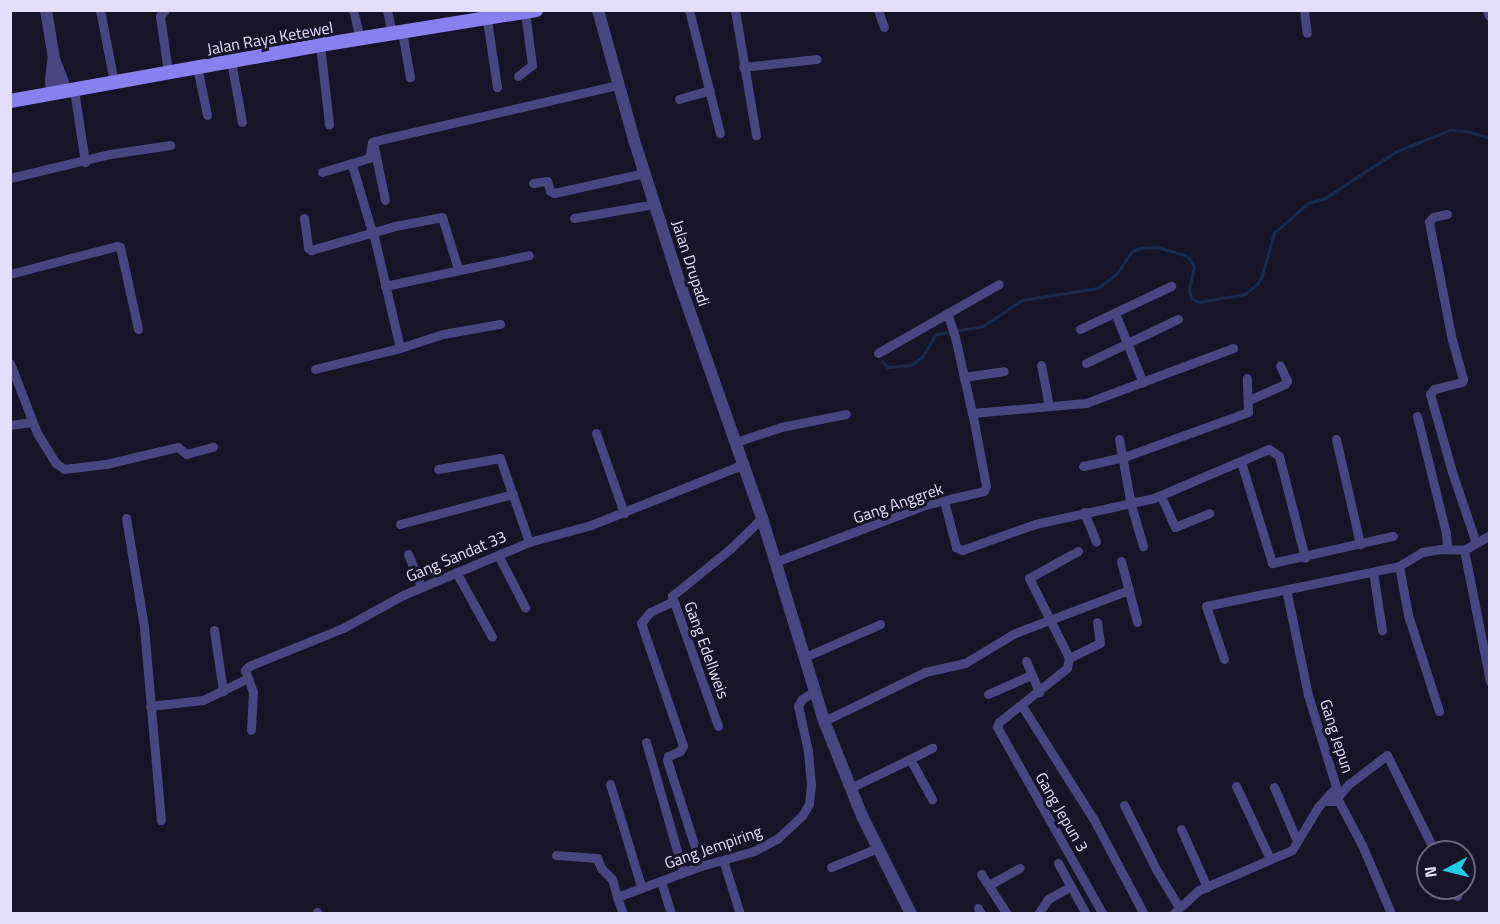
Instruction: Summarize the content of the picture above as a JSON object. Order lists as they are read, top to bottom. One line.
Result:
{"streets":{"main road":["Jalan Raya Ketewel"],"street":["Jalan Drupadi","Gang Anggrek","Gang Sandat 33","Gang Edellweis","Gang Jepun","Gang Jepun 3","Gang Jempiring"]},"crossings":[["Jalan Drupadi","Gang Anggrek"],["Jalan Drupadi","Gang Sandat 33"],["Jalan Drupadi","Gang Edellweis"],["Jalan Drupadi","Gang Jempiring"]],"north":"left"}
